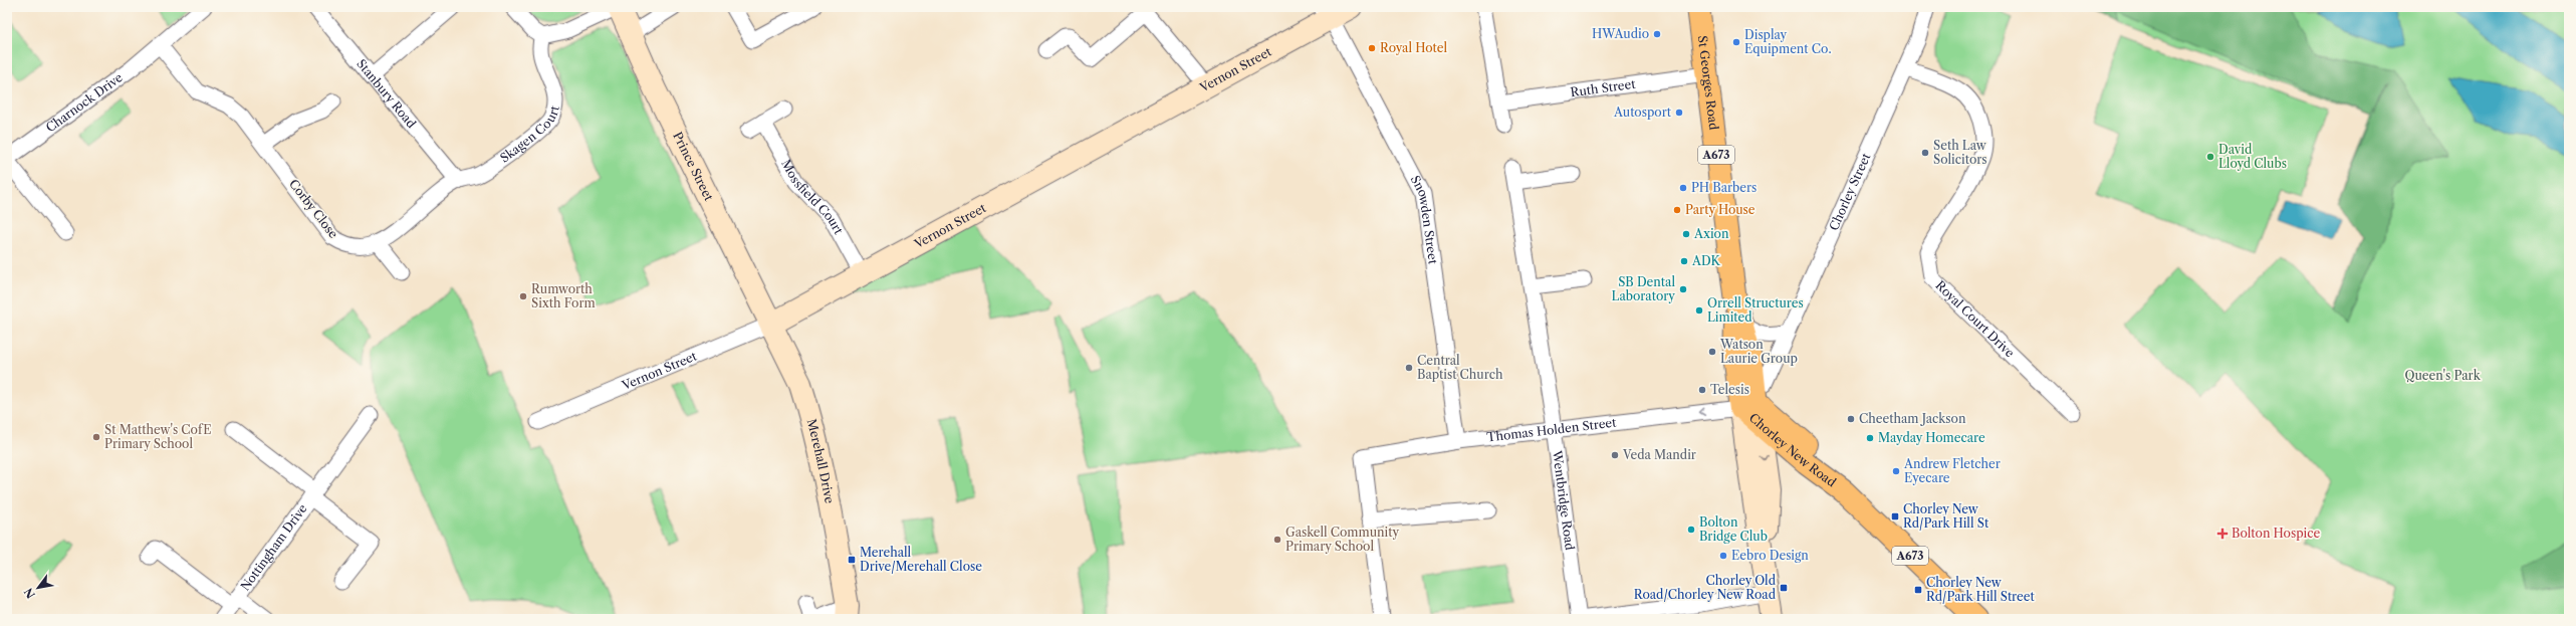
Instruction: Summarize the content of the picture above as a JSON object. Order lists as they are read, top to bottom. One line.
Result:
{"streets":{"main road":["St Georges Road","A673","Chorley New Road"],"street":["Vernon Street","Ruth Street","Stanbury Road","Charnock Drive","Skagen Court","Prince Street","Chorley Street","Mossfield Court","Corby Close","Snowden Street","Royal Court Drive","Thomas Holden Street","Merehall Drive","Wentbridge Road","Nottingham Drive"]},"crossings":[["Vernon Street","Prince Street"],["Vernon Street","Mossfield Court"],["Vernon Street","Snowden Street"],["Vernon Street","Merehall Drive"],["St Georges Road","Ruth Street"],["St Georges Road","Chorley Street"],["St Georges Road","Thomas Holden Street"],["St Georges Road","Chorley New Road"],["Stanbury Road","Skagen Court"],["Stanbury Road","Corby Close"],["Charnock Drive","Corby Close"],["Skagen Court","Corby Close"],["Prince Street","Merehall Drive"],["Chorley Street","Royal Court Drive"],["Chorley Street","Thomas Holden Street"],["Chorley Street","Chorley New Road"],["Snowden Street","Thomas Holden Street"],["Thomas Holden Street","Chorley New Road"],["Thomas Holden Street","Wentbridge Road"]],"one_way":["Thomas Holden Street"],"parks":["Queen's Park"],"places":{"other":["HWAudio","Display Equipment Co.","Royal Hotel","Autosport","Seth Law Solicitors","David Lloyd Clubs","PH Barbers","Party House","Axion","ADK","SB Dental Laboratory","Rumworth Sixth Form","Orrell Structures Limited","Watson Laurie Group","Central Baptist Church","Telesis","Cheetham Jackson","St Matthew's CofE Primary School","Mayday Homecare","Veda Mandir","Andrew Fletcher Eyecare","Bolton Bridge Club","Gaskell Community Primary School","Eebro Design"],"transit":["Chorley New Rd/Park Hill St","Merehall Drive/Merehall Close","Chorley Old Road/Chorley New Road","Chorley New Rd/Park Hill Street"],"health":["Bolton Hospice"]},"north":"bottom left"}
